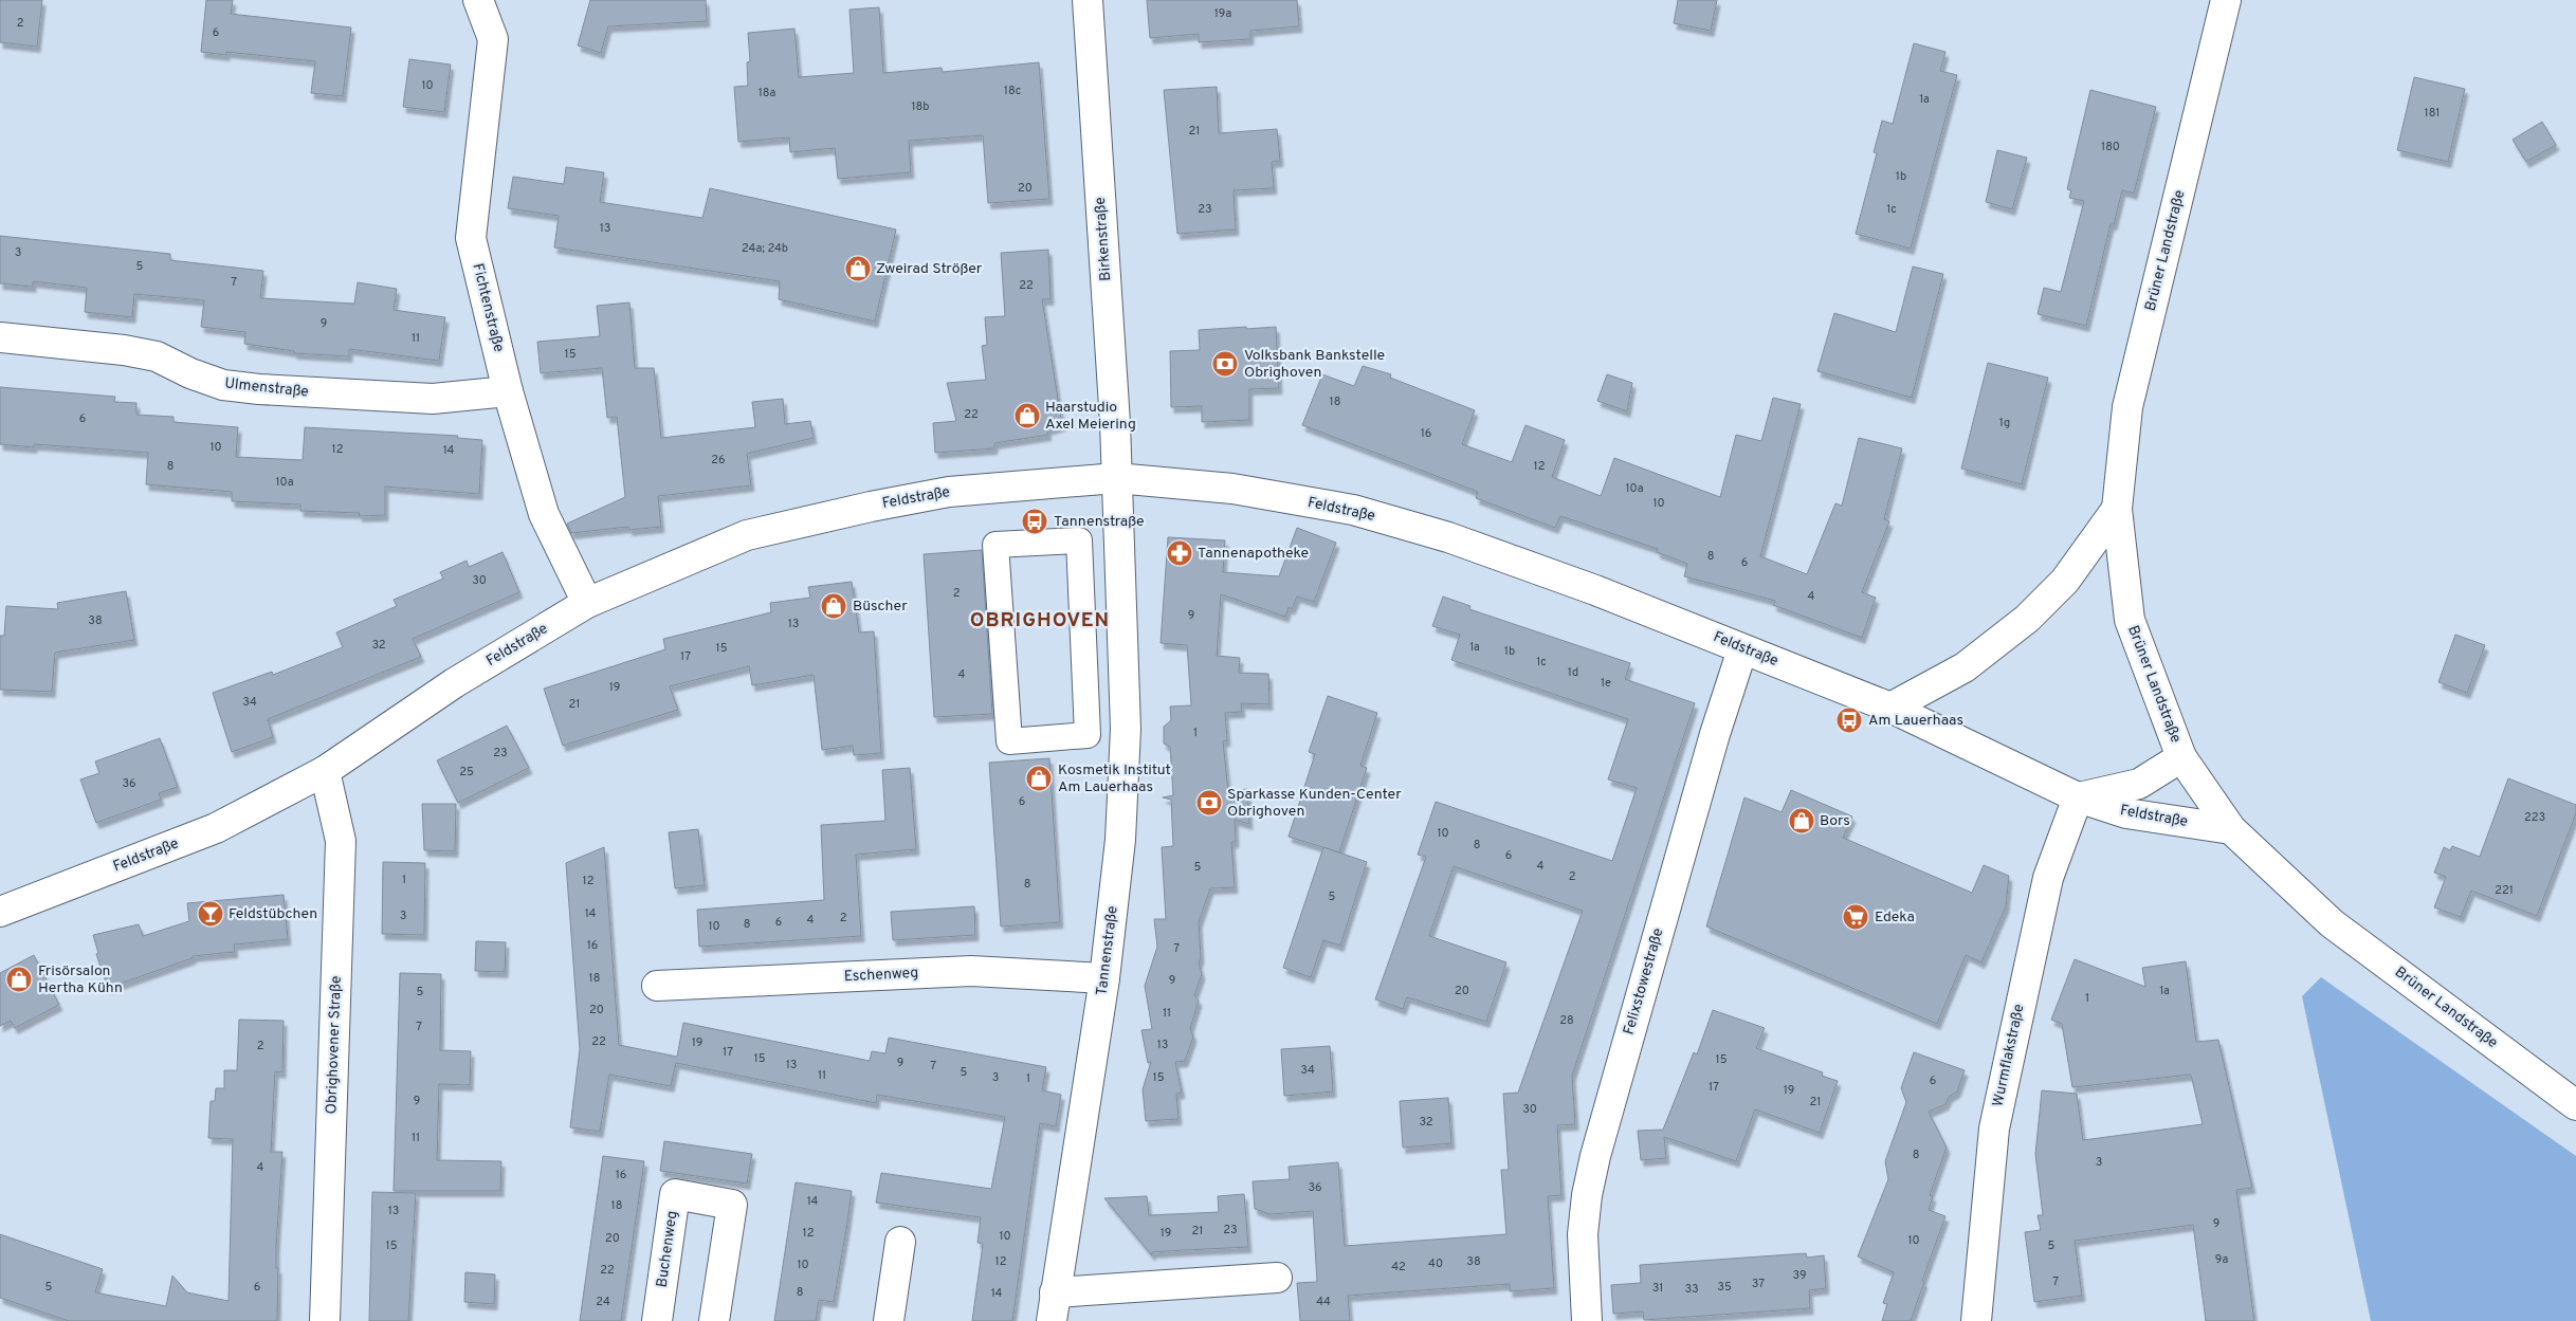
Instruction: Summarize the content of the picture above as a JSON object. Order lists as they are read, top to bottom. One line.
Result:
{"streets":{"street":["Birkenstraße","Brüner Landstraße","Fichtenstraße","Ulmenstraße","Feldstraße","Tannenstraße","Eschenweg","Felixstowestraße","Obrighovener Straße","Wurmflakstraße","Buchenweg"]},"crossings":[["Birkenstraße","Feldstraße"],["Birkenstraße","Tannenstraße"],["Brüner Landstraße","Feldstraße"],["Fichtenstraße","Ulmenstraße"],["Fichtenstraße","Feldstraße"],["Feldstraße","Tannenstraße"],["Feldstraße","Felixstowestraße"],["Feldstraße","Obrighovener Straße"],["Feldstraße","Wurmflakstraße"],["Tannenstraße","Eschenweg"]],"districts":["OBRIGHOVEN"],"places":{"shop":["Zweirad Strößer","Haarstudio Axel Meiering","Büscher","Kosmetik Institut Am Lauerhaas","Bors","Frisörsalon Hertha Kühn"],"bank":["Volksbank Bankstelle Obrighoven","Sparkasse Kunden-Center Obrighoven"],"bus stop":["Tannenstraße","Am Lauerhaas"],"pharmacy":["Tannenapotheke"],"bar":["Feldstübchen"],"supermarket":["Edeka"]},"house_numbers":["19a","2","6","10","18c","18a","1a","18b","181","21","180","1b","20","23","1c","13","24a; 24b","3","5","7","22","9","11","15","18","22","6","1g","16","10","12","14","26","8","12","10a","10a","10","8","6","30","2","4","9","38","13","32","1a","15","1b","17","1c","1d","4","1e","19","34","21","1","23","25","36","6","223","10","8","6","4","5","2","1","12","8","221","5","14","3","2","4","6","8","10","16","7","18","9","20","1a","5","1","20","11","28","7","22","19","13","2","17","15","15","9","13","7","34","5","11","3","15","1","6","17","19","9","21","30","32","11","8","3","4","16","36","14","18","13","9","23","21","12","19","10","20","10","15","5","9a","12","38","40","10","42","22","39","7","37","5","6","35","31","33","8","14","24","44"]}
